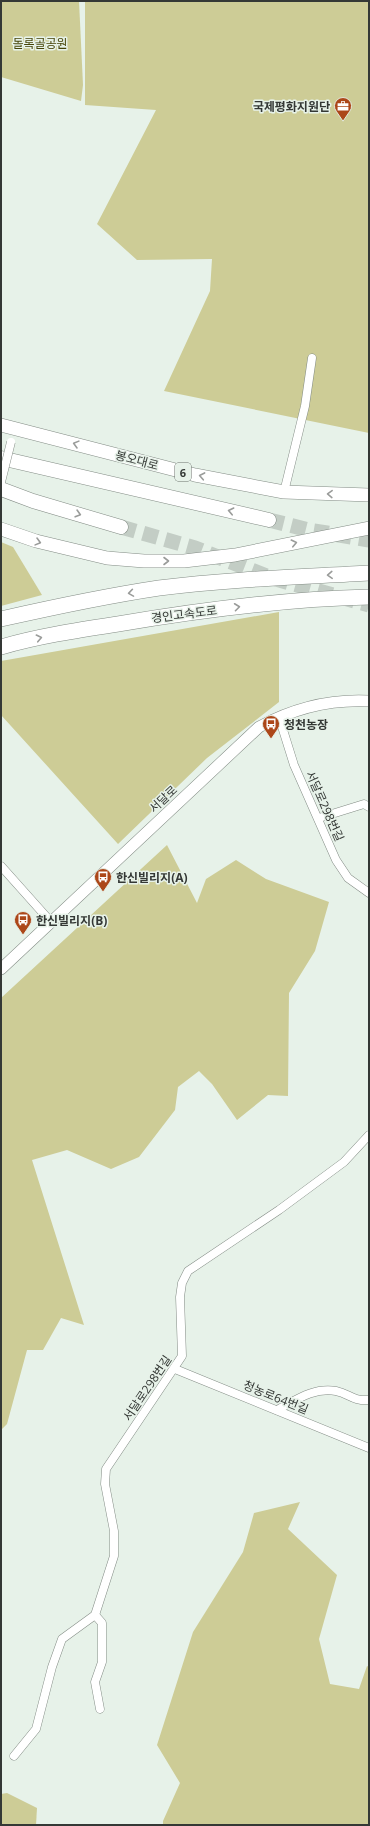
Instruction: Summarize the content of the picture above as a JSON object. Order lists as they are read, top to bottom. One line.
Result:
{"streets":{"highway":["경인고속도로"],"main road":["봉오대로","6"],"street":["서달로","서달로298번길","청농로64번길"]},"crossings":[["서달로","서달로298번길"],["서달로298번길","청농로64번길"]],"parks":["돌록골공원"],"places":{"office":["국제평화지원단"],"bus stop":["청천농장","한신빌리지(A)","한신빌리지(B)"]}}
